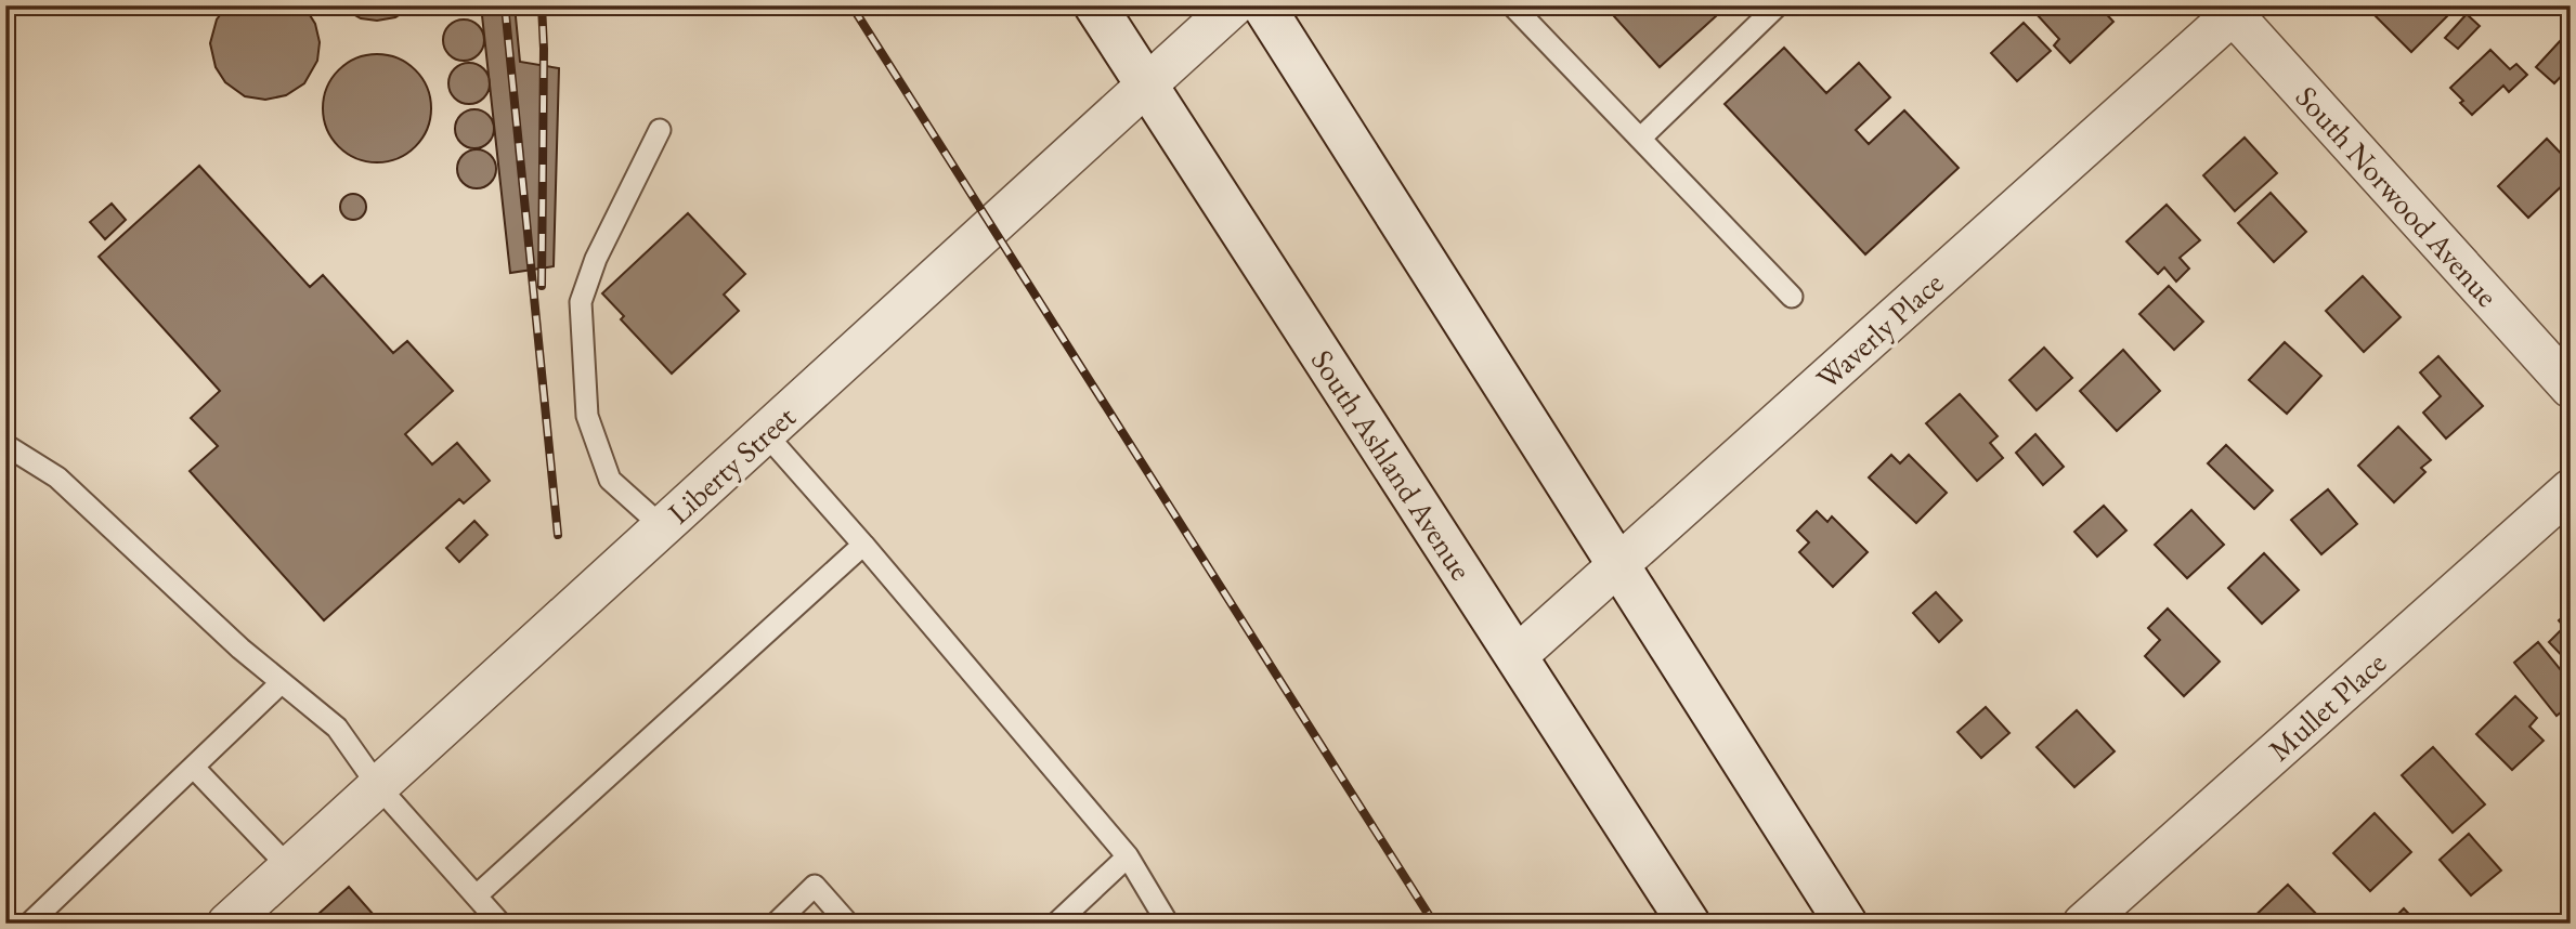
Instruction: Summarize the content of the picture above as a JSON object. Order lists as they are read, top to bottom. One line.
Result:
{"streets":{"main road":["South Ashland Avenue"],"street":["South Norwood Avenue","Waverly Place","Liberty Street","Mullet Place"]},"crossings":[["South Norwood Avenue","Waverly Place"],["Waverly Place","South Ashland Avenue"],["Liberty Street","South Ashland Avenue"]]}
